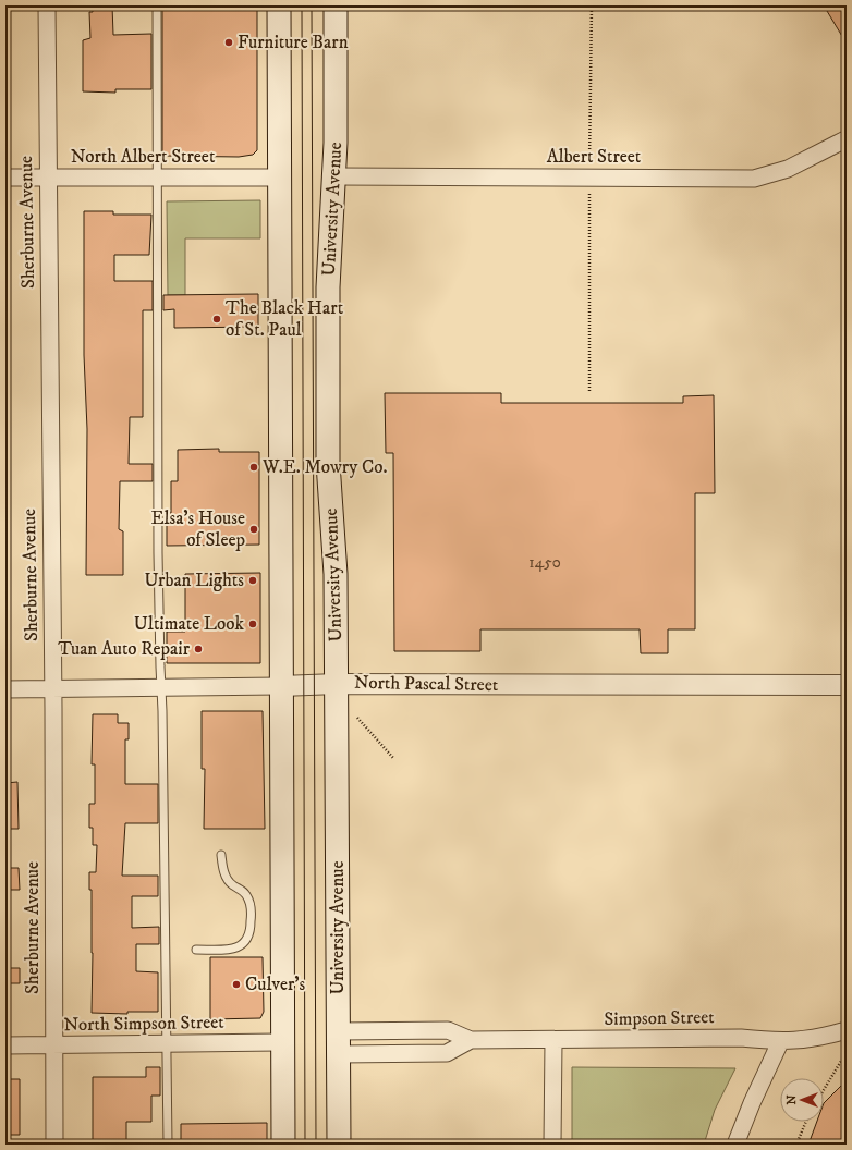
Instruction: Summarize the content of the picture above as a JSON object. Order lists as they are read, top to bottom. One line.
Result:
{"streets":{"main road":["University Avenue"],"street":["North Albert Street","Albert Street","Sherburne Avenue","North Pascal Street","Simpson Street","North Simpson Street"]},"crossings":[["North Albert Street","Sherburne Avenue"],["Albert Street","University Avenue"],["University Avenue","North Pascal Street"],["University Avenue","Simpson Street"],["Sherburne Avenue","North Pascal Street"],["Sherburne Avenue","North Simpson Street"]],"places":["Furniture Barn","The Black Hart of St. Paul","W.E. Mowry Co.","Elsa's House of Sleep","Urban Lights","Ultimate Look","Tuan Auto Repair","Culver's"],"house_numbers":["1450"],"north":"left"}
